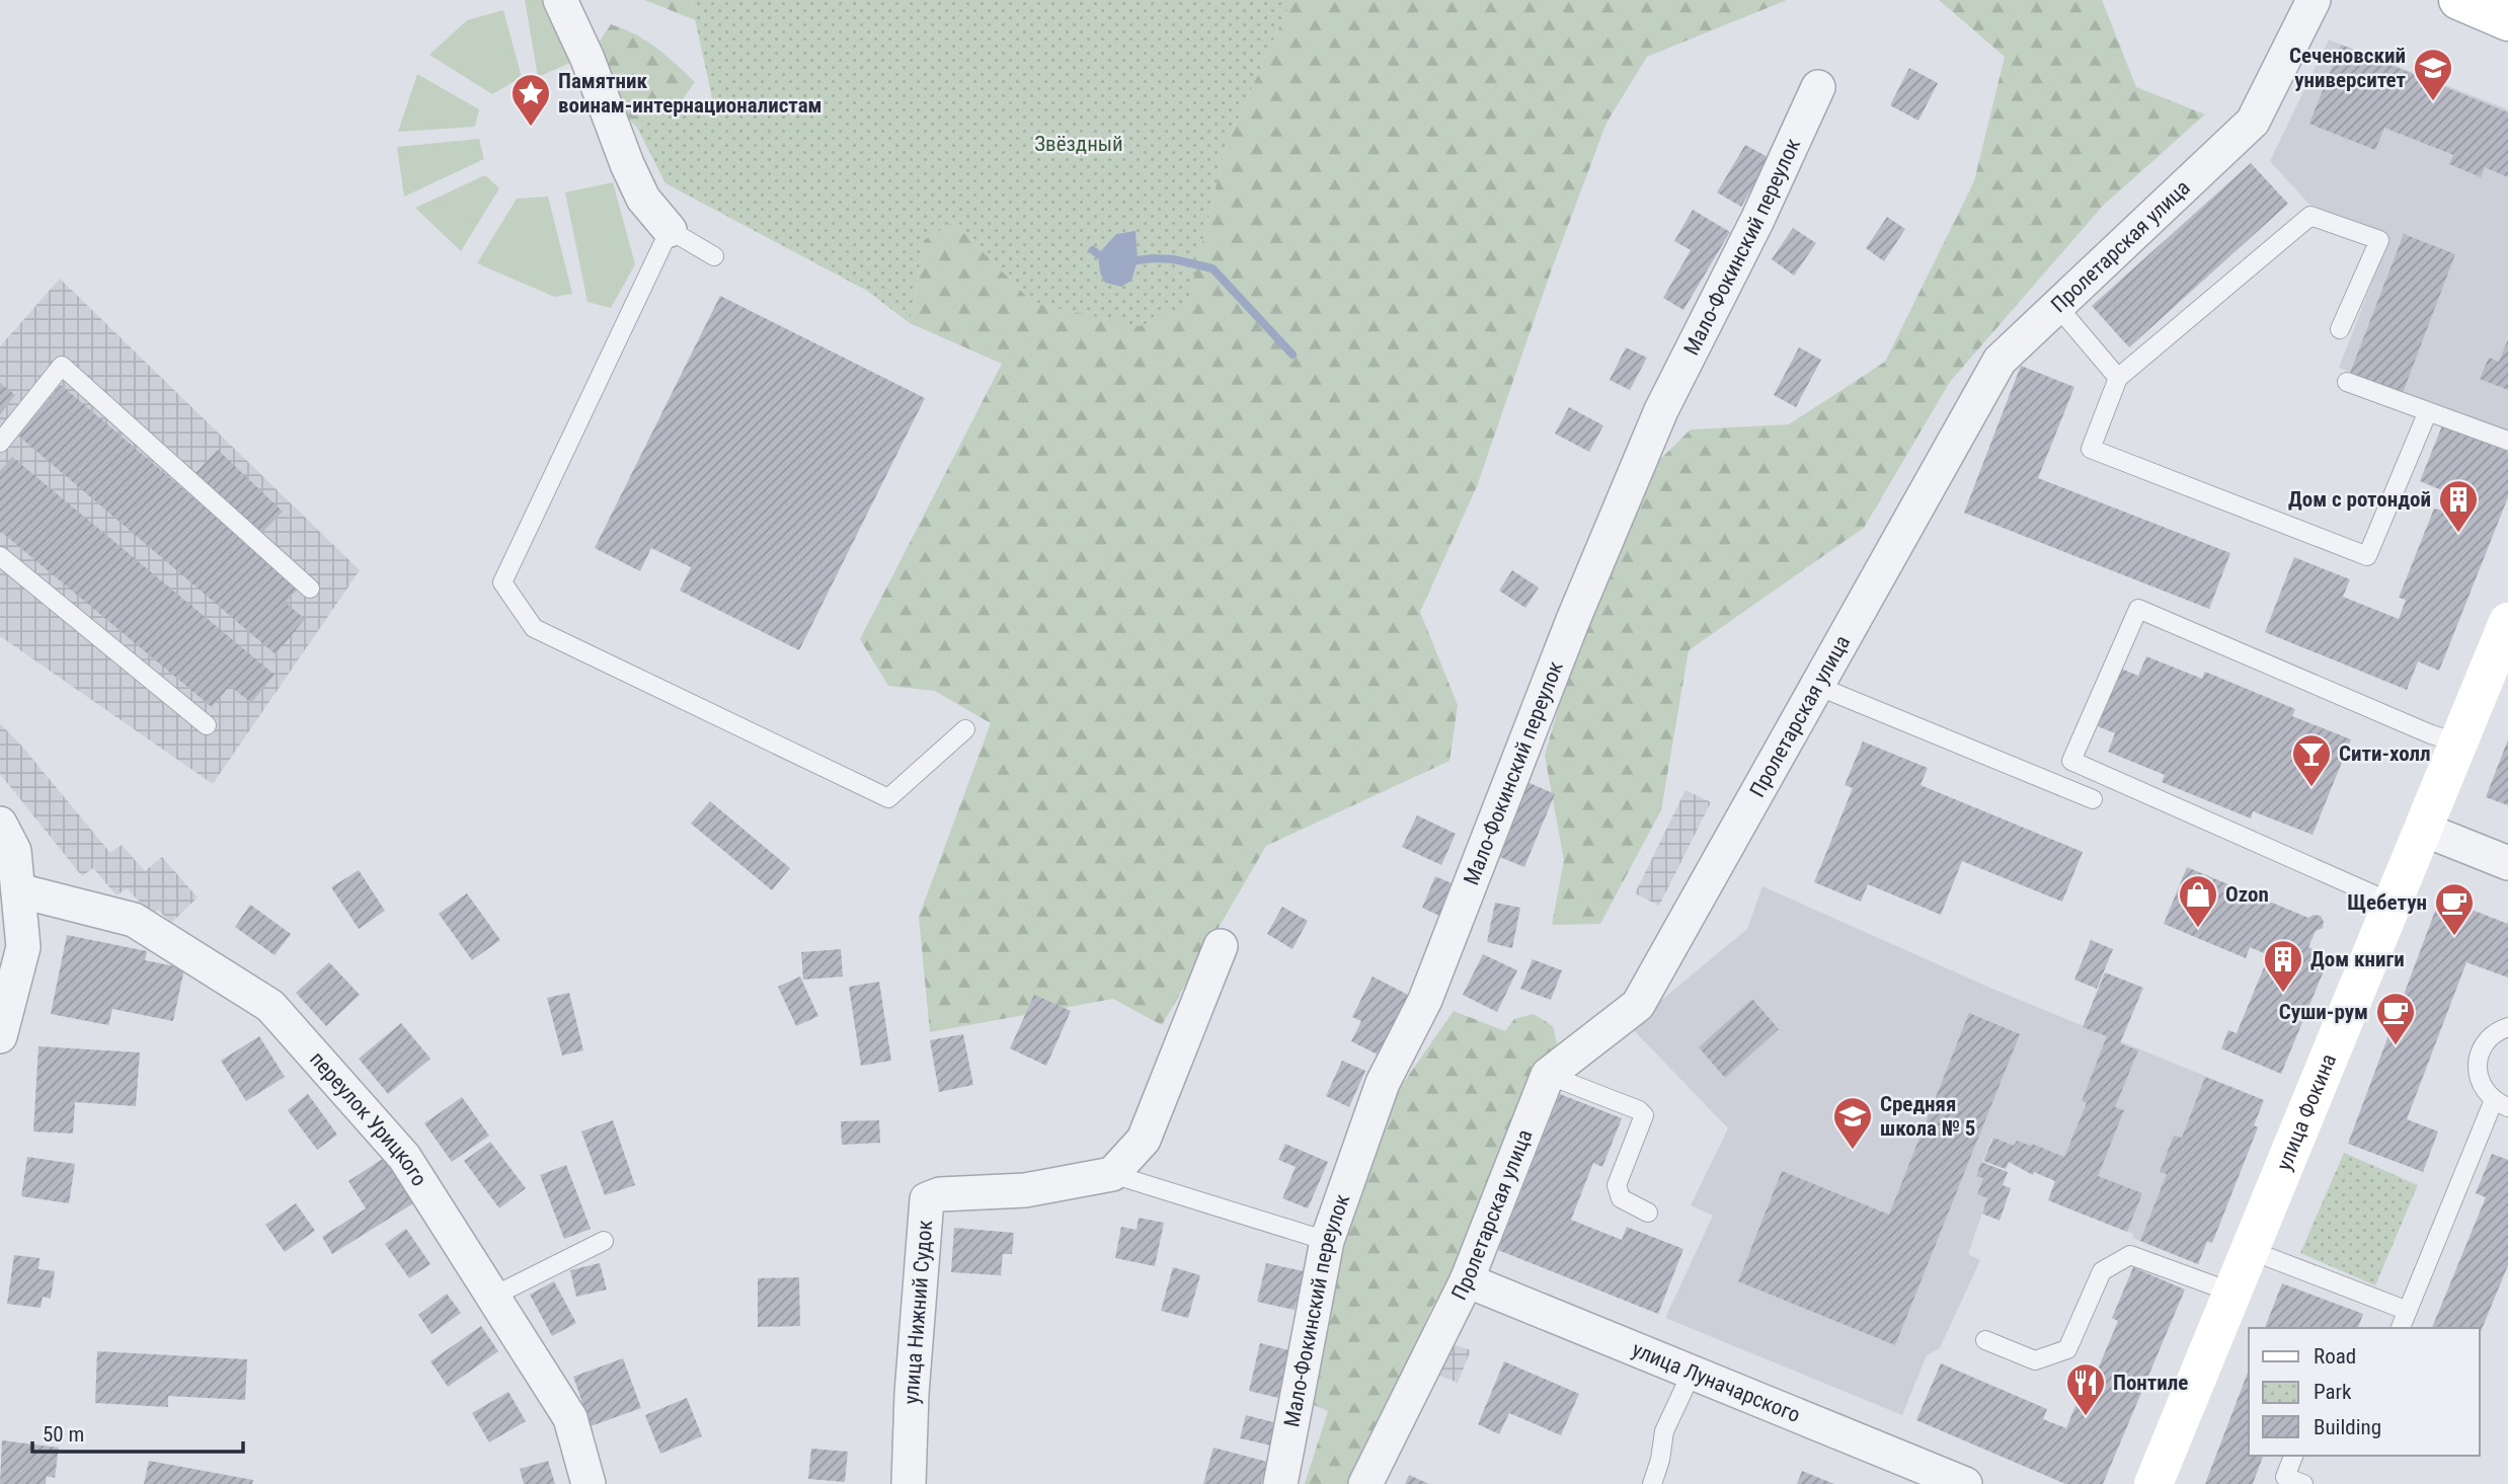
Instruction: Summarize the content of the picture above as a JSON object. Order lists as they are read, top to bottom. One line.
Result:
{"streets":{"main road":["улица Фокина"],"street":["Мало-Фокинский переулок","Пролетарская улица","переулок Урицкого","улица Нижний Судок","улица Луначарского"]},"crossings":[["Пролетарская улица","улица Луначарского"]],"parks":["Звёздный"],"places":{"school or university":["Сеченовский университет","Средняя школа № 5"],"place":["Памятник воинам-интернационалистам"],"building":["Дом с ротондой","Дом книги"],"bar":["Сити-холл"],"shop":["Ozon"],"cafe":["Щебетун","Суши-рум"],"restaurant":["Понтиле"]},"legend":["Road","Park","Building"],"scale_bar":"50 m"}
